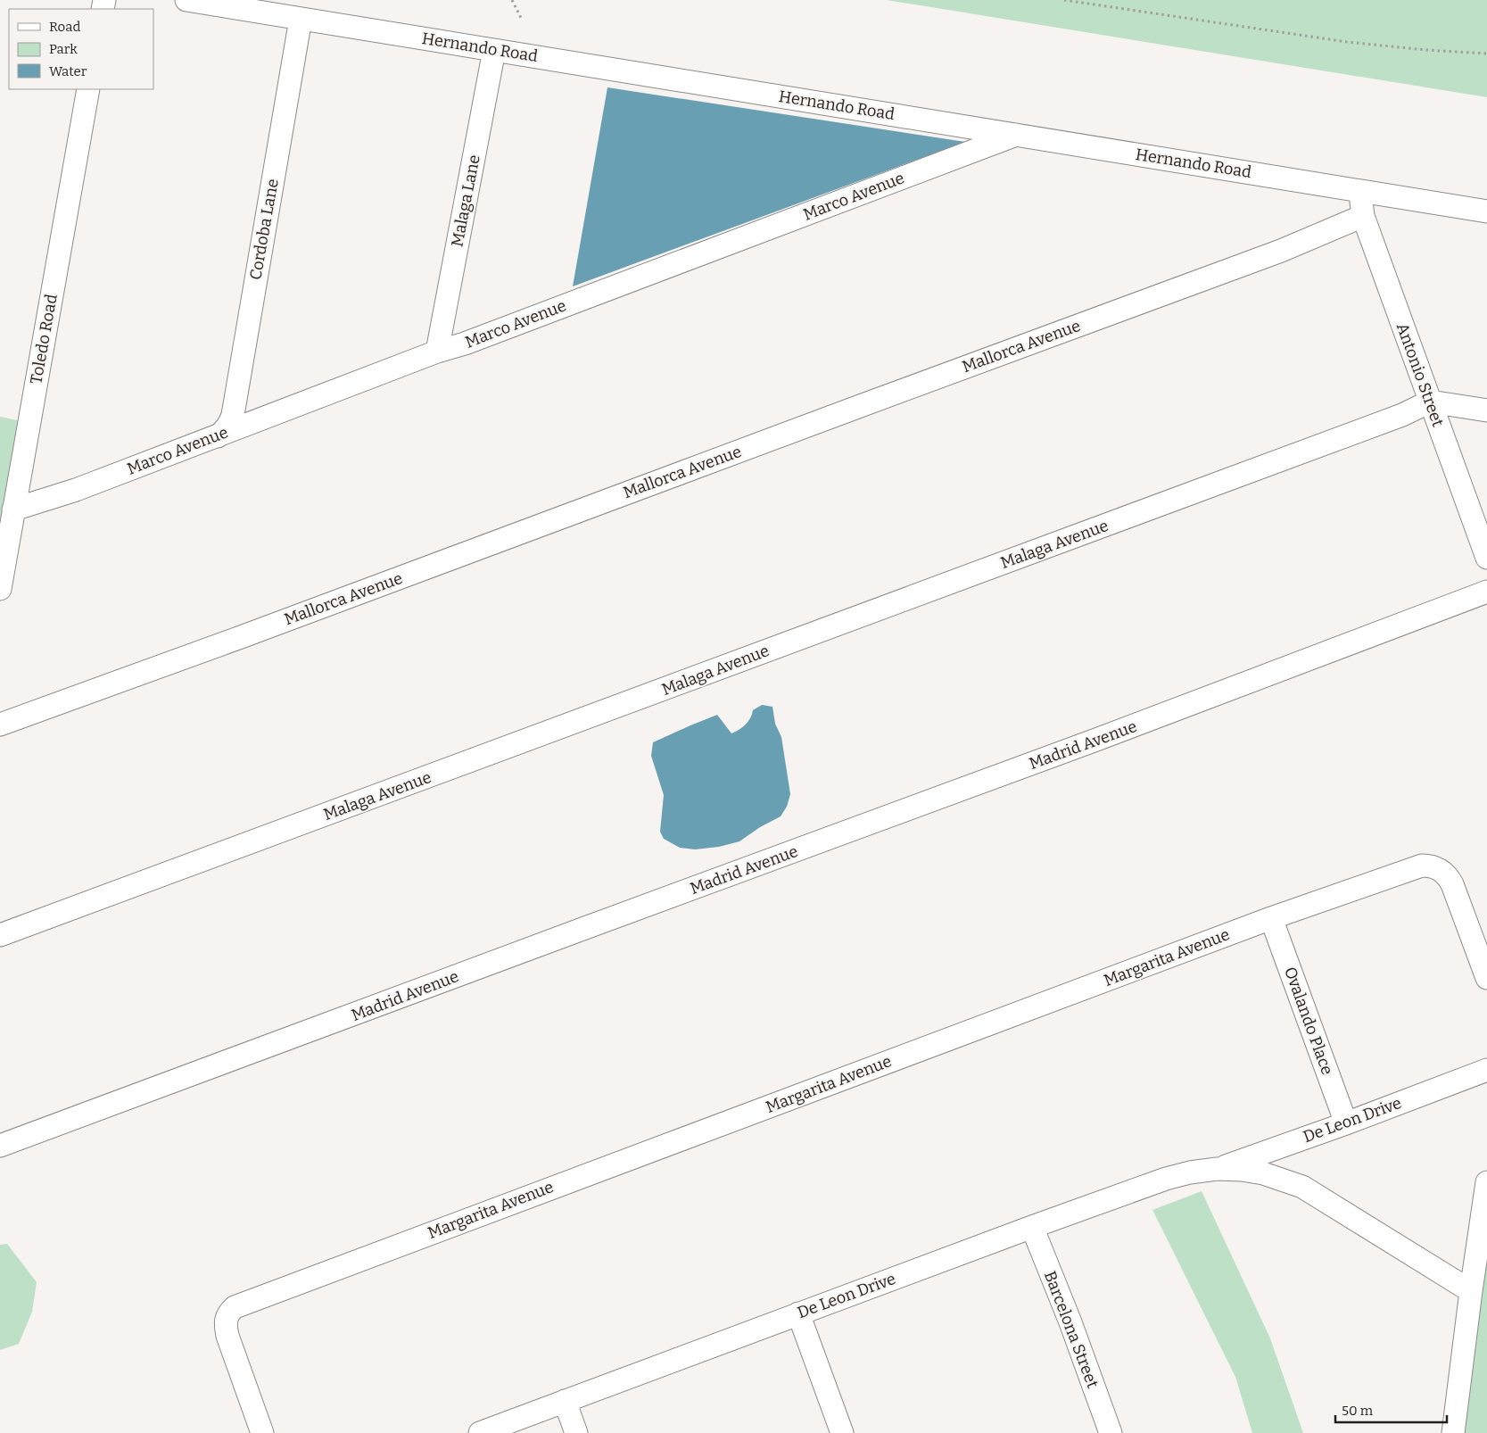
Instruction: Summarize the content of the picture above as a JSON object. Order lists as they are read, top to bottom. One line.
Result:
{"streets":{"street":["Hernando Road","Marco Avenue","Malaga Lane","Cordoba Lane","Toledo Road","Mallorca Avenue","Antonio Street","Malaga Avenue","Madrid Avenue","Margarita Avenue","Ovalando Place","De Leon Drive","Barcelona Street"]},"crossings":[["Hernando Road","Marco Avenue"],["Hernando Road","Malaga Lane"],["Hernando Road","Cordoba Lane"],["Hernando Road","Antonio Street"],["Marco Avenue","Malaga Lane"],["Marco Avenue","Cordoba Lane"],["Marco Avenue","Toledo Road"],["Mallorca Avenue","Antonio Street"],["Antonio Street","Malaga Avenue"],["Margarita Avenue","Ovalando Place"],["Ovalando Place","De Leon Drive"],["De Leon Drive","Barcelona Street"]],"legend":["Road","Park","Water"],"scale_bar":"50 m"}
